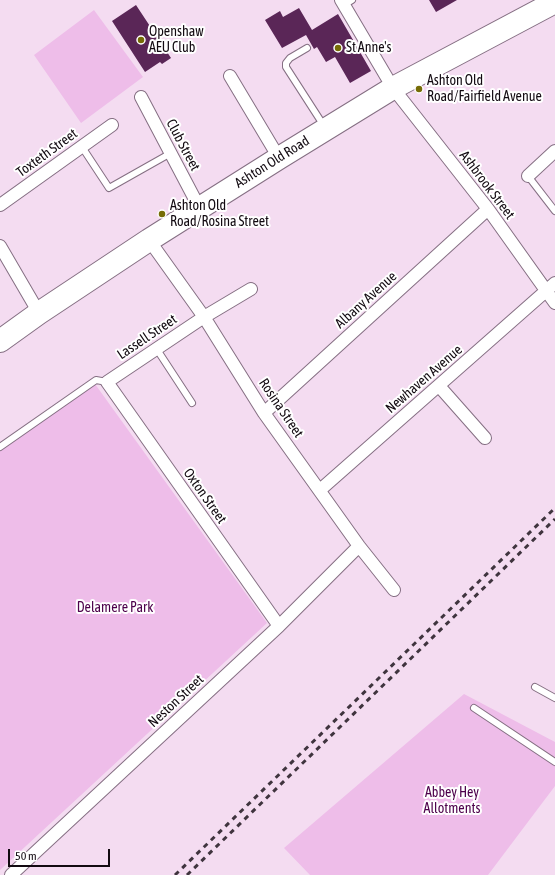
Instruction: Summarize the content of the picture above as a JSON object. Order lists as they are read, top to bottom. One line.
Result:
{"streets":{"highway":["Ashton Old Road"],"street":["Club Street","Toxteth Street","Ashbrook Street","Albany Avenue","Lassell Street","Newhaven Avenue","Rosina Street","Oxton Street","Neston Street"]},"crossings":[["Club Street","Ashton Old Road"],["Ashton Old Road","Ashbrook Street"],["Ashton Old Road","Rosina Street"],["Ashbrook Street","Albany Avenue"],["Ashbrook Street","Newhaven Avenue"],["Albany Avenue","Rosina Street"],["Lassell Street","Rosina Street"],["Lassell Street","Oxton Street"],["Newhaven Avenue","Rosina Street"],["Rosina Street","Neston Street"],["Oxton Street","Neston Street"]],"parks":["Delamere Park","Abbey Hey Allotments"],"places":["Openshaw AEU Club","St Anne's","Ashton Old Road/Fairfield Avenue","Ashton Old Road/Rosina Street"],"scale_bar":"50 m"}
